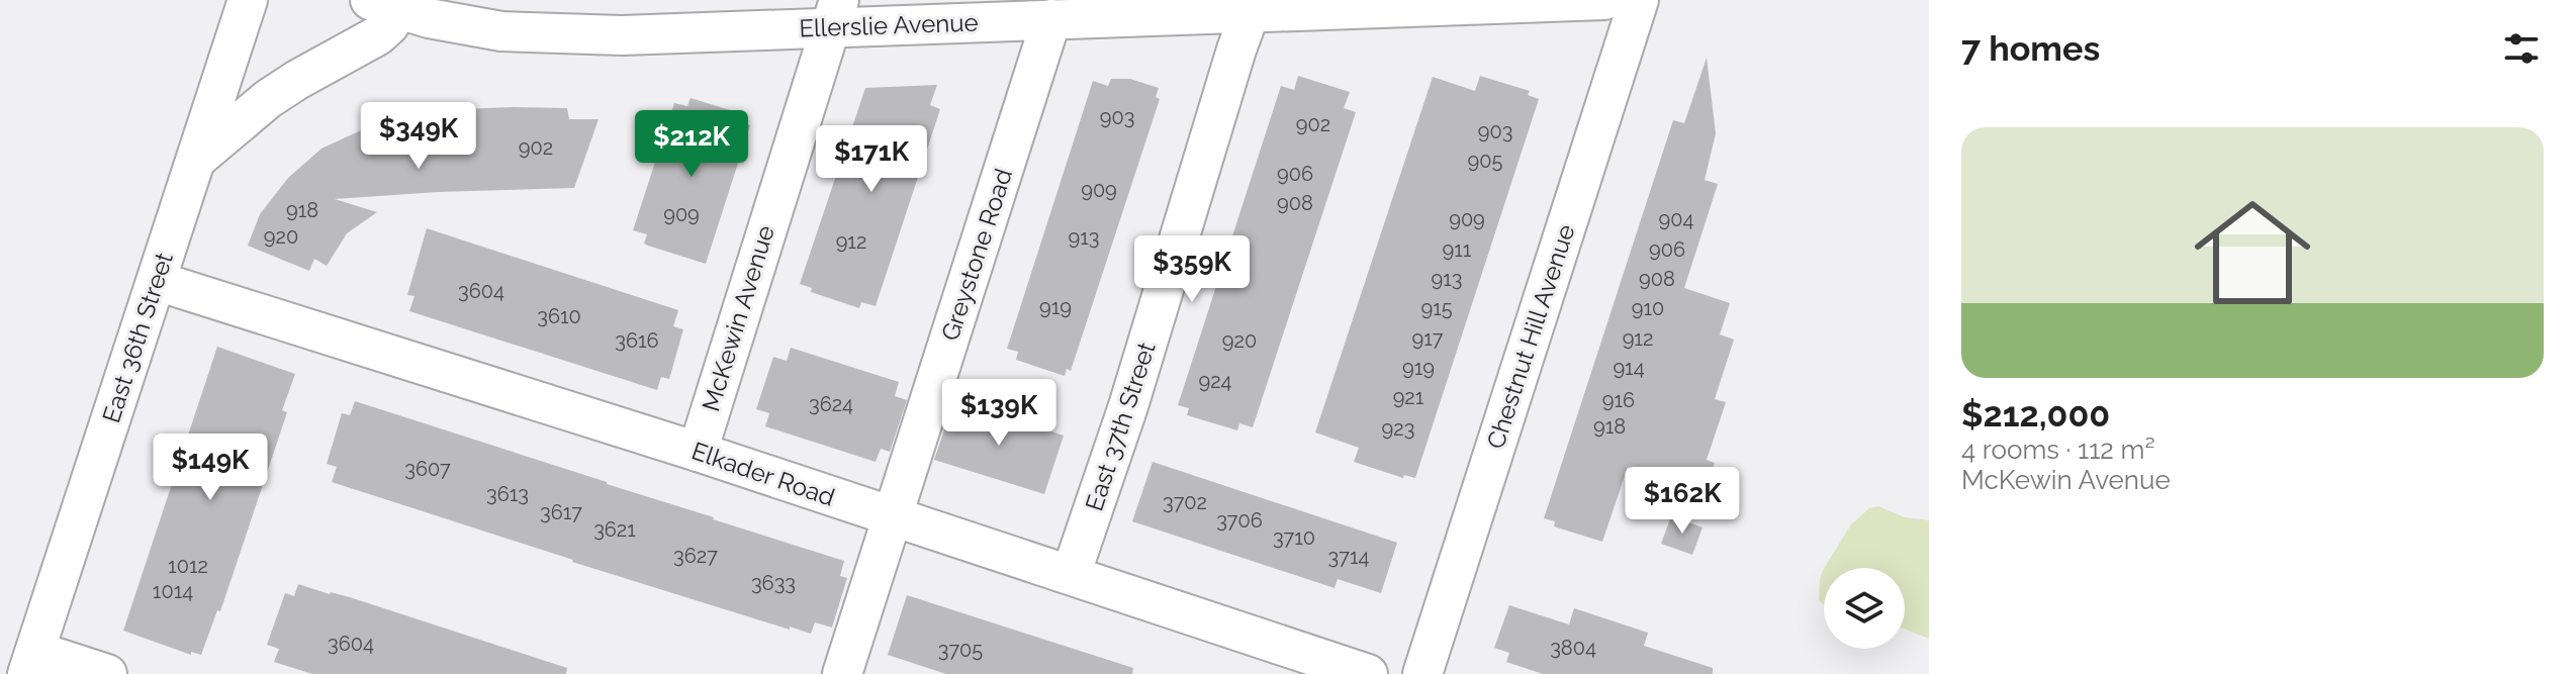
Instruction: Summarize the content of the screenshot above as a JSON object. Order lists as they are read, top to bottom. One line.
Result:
{"streets":{"street":["Ellerslie Avenue","Greystone Road","McKewin Avenue","Chestnut Hill Avenue","East 36th Street","East 37th Street","Elkader Road"]},"crossings":[["Ellerslie Avenue","Greystone Road"],["Ellerslie Avenue","McKewin Avenue"],["Ellerslie Avenue","East 37th Street"],["Greystone Road","Elkader Road"],["McKewin Avenue","Elkader Road"],["East 36th Street","Elkader Road"],["East 37th Street","Elkader Road"]],"house_numbers":["903","902","903","902","905","906","909","908","918","909","909","904","920","913","912","911","906","913","908","3604","919","915","910","3610","917","912","3616","920","919","914","924","921","916","3624","918","923","3607","3613","3702","3617","3706","3621","3710","3627","3714","1012","3633","1014","3604","3804","3705"],"page":{"heading":"7 homes","list":[{"name":"$212,000","note":"4 rooms · 112 m² · McKewin Avenue"}],"price":["$349K","$212K","$171K","$359K","$139K","$149K","$162K"]}}
